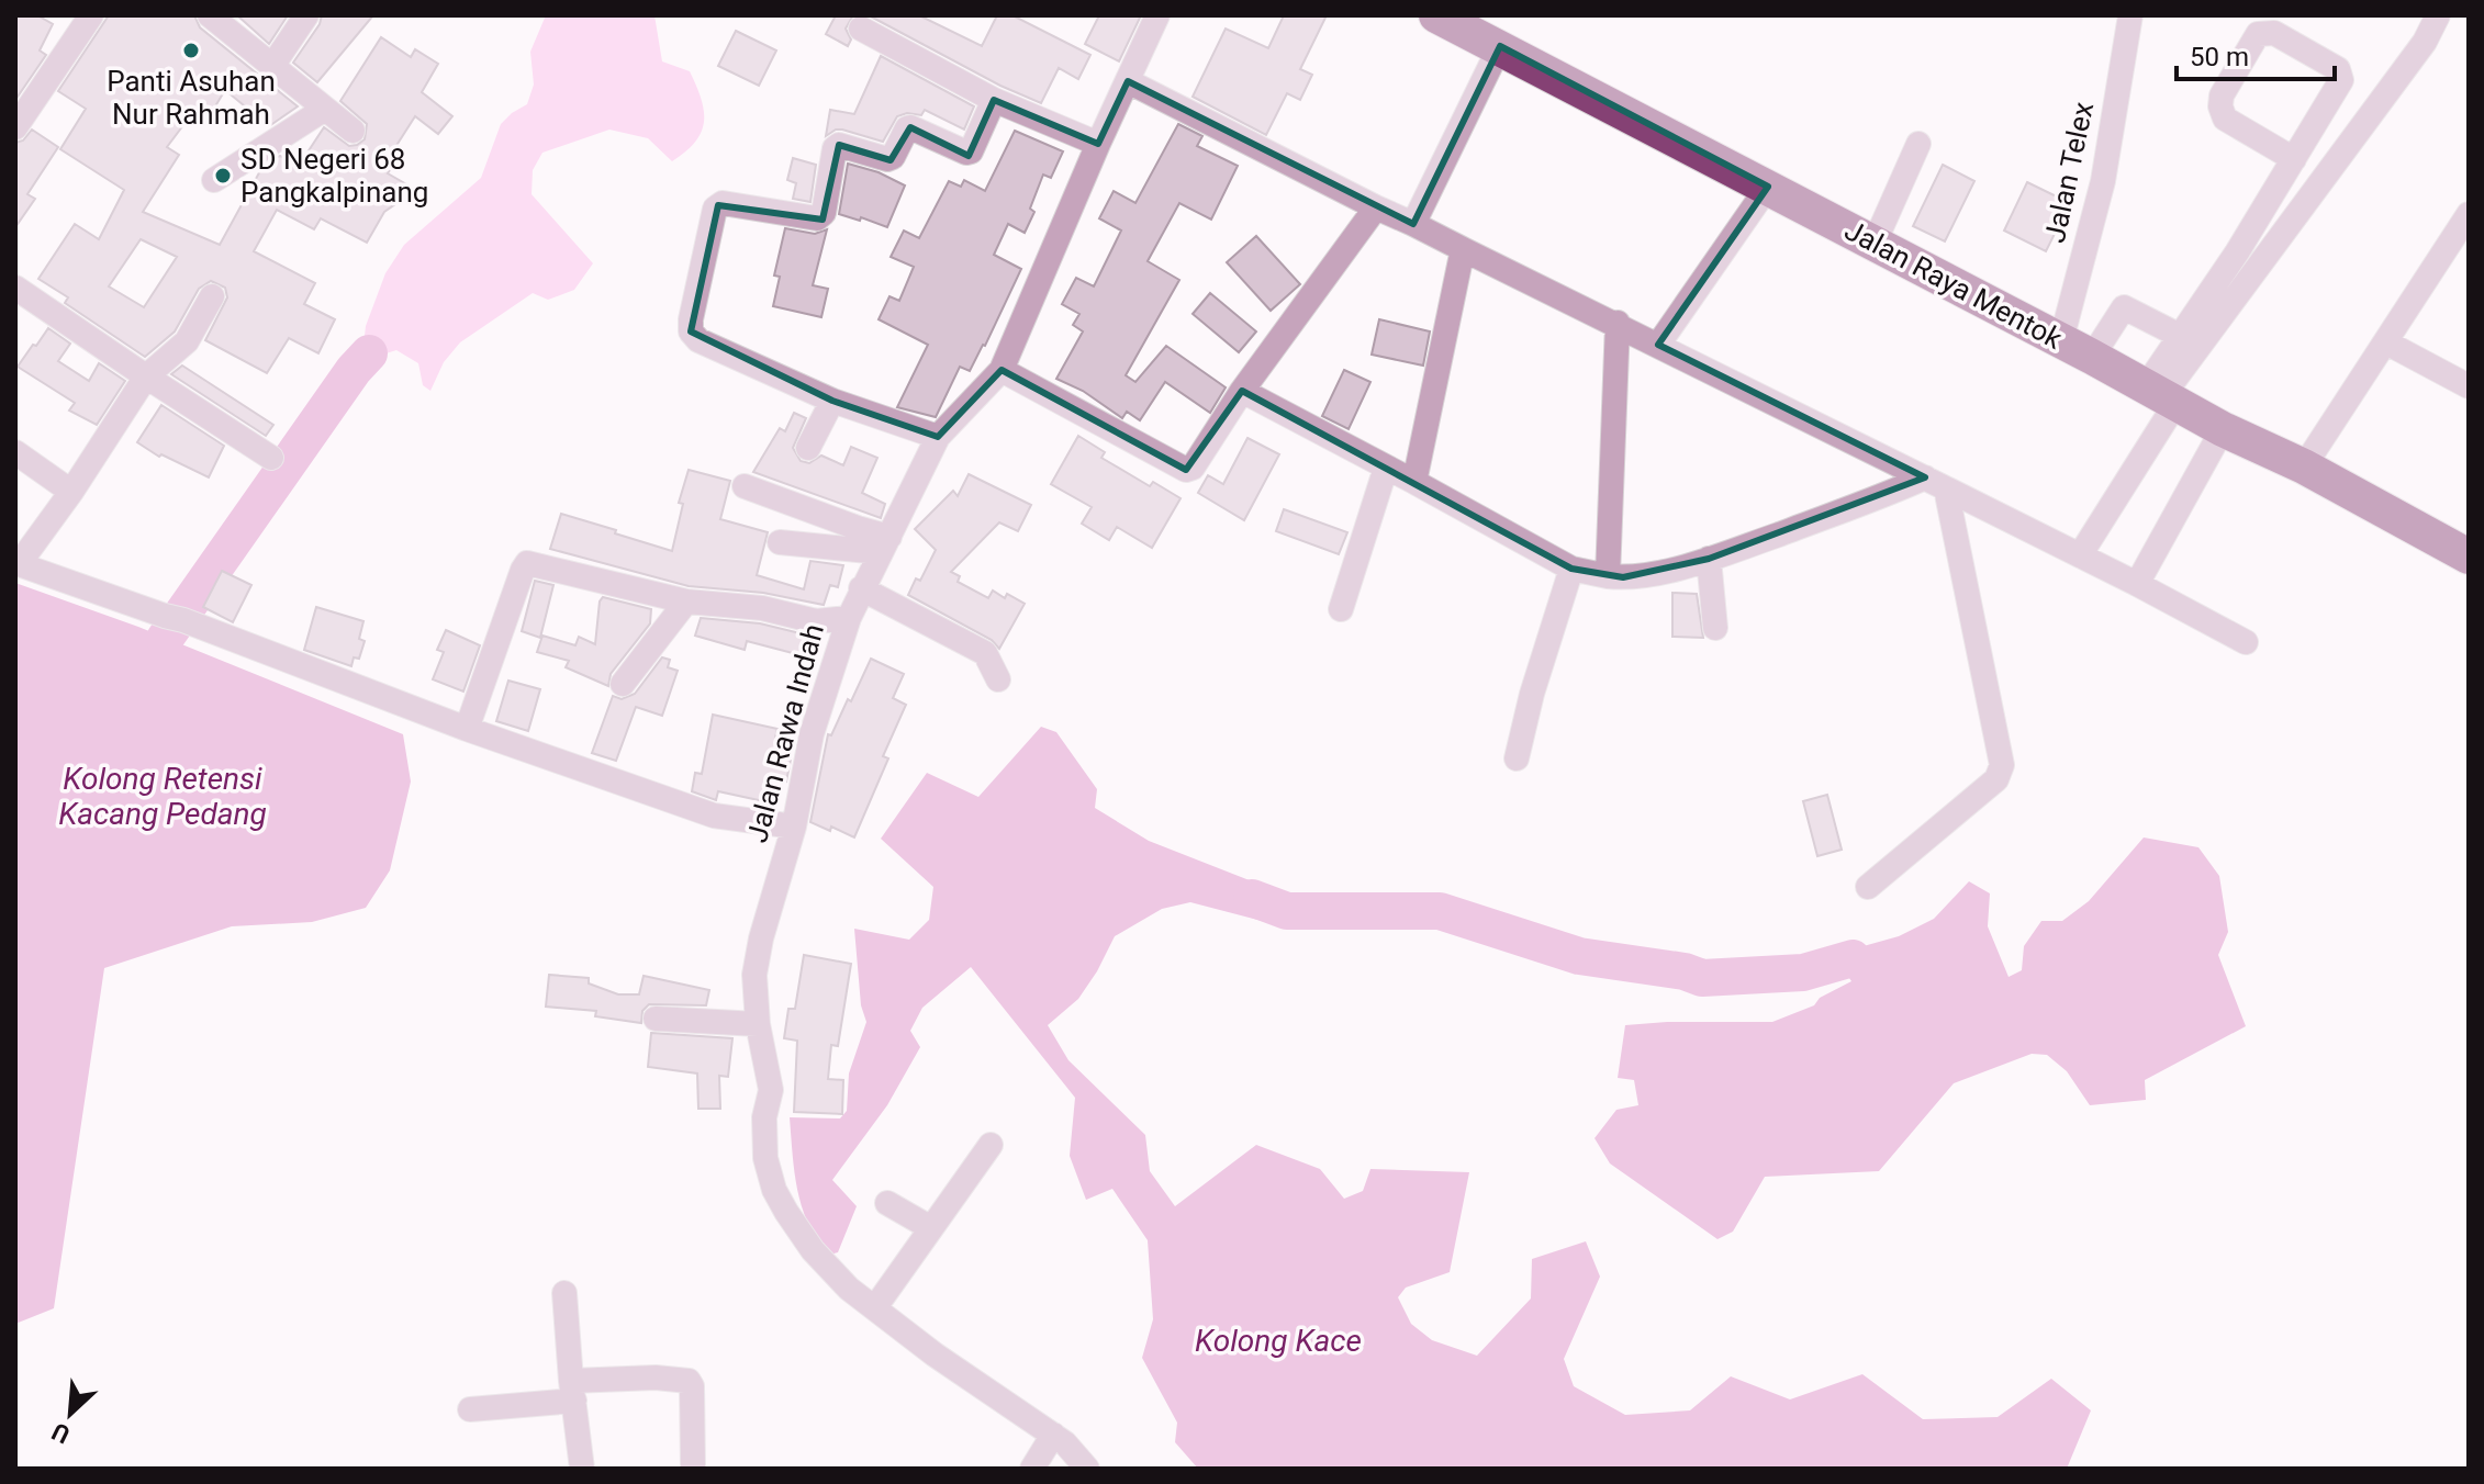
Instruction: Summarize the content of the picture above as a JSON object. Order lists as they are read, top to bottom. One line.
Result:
{"streets":{"highway":["Jalan Raya Mentok"],"street":["Jalan Telex","Jalan Rawa Indah"]},"crossings":[["Jalan Telex","Jalan Raya Mentok"]],"water":["Kolong Retensi Kacang Pedang","Kolong Kace"],"places":["Panti Asuhan Nur Rahmah","SD Negeri 68 Pangkalpinang"],"scale_bar":"50 m","north":"bottom left"}
